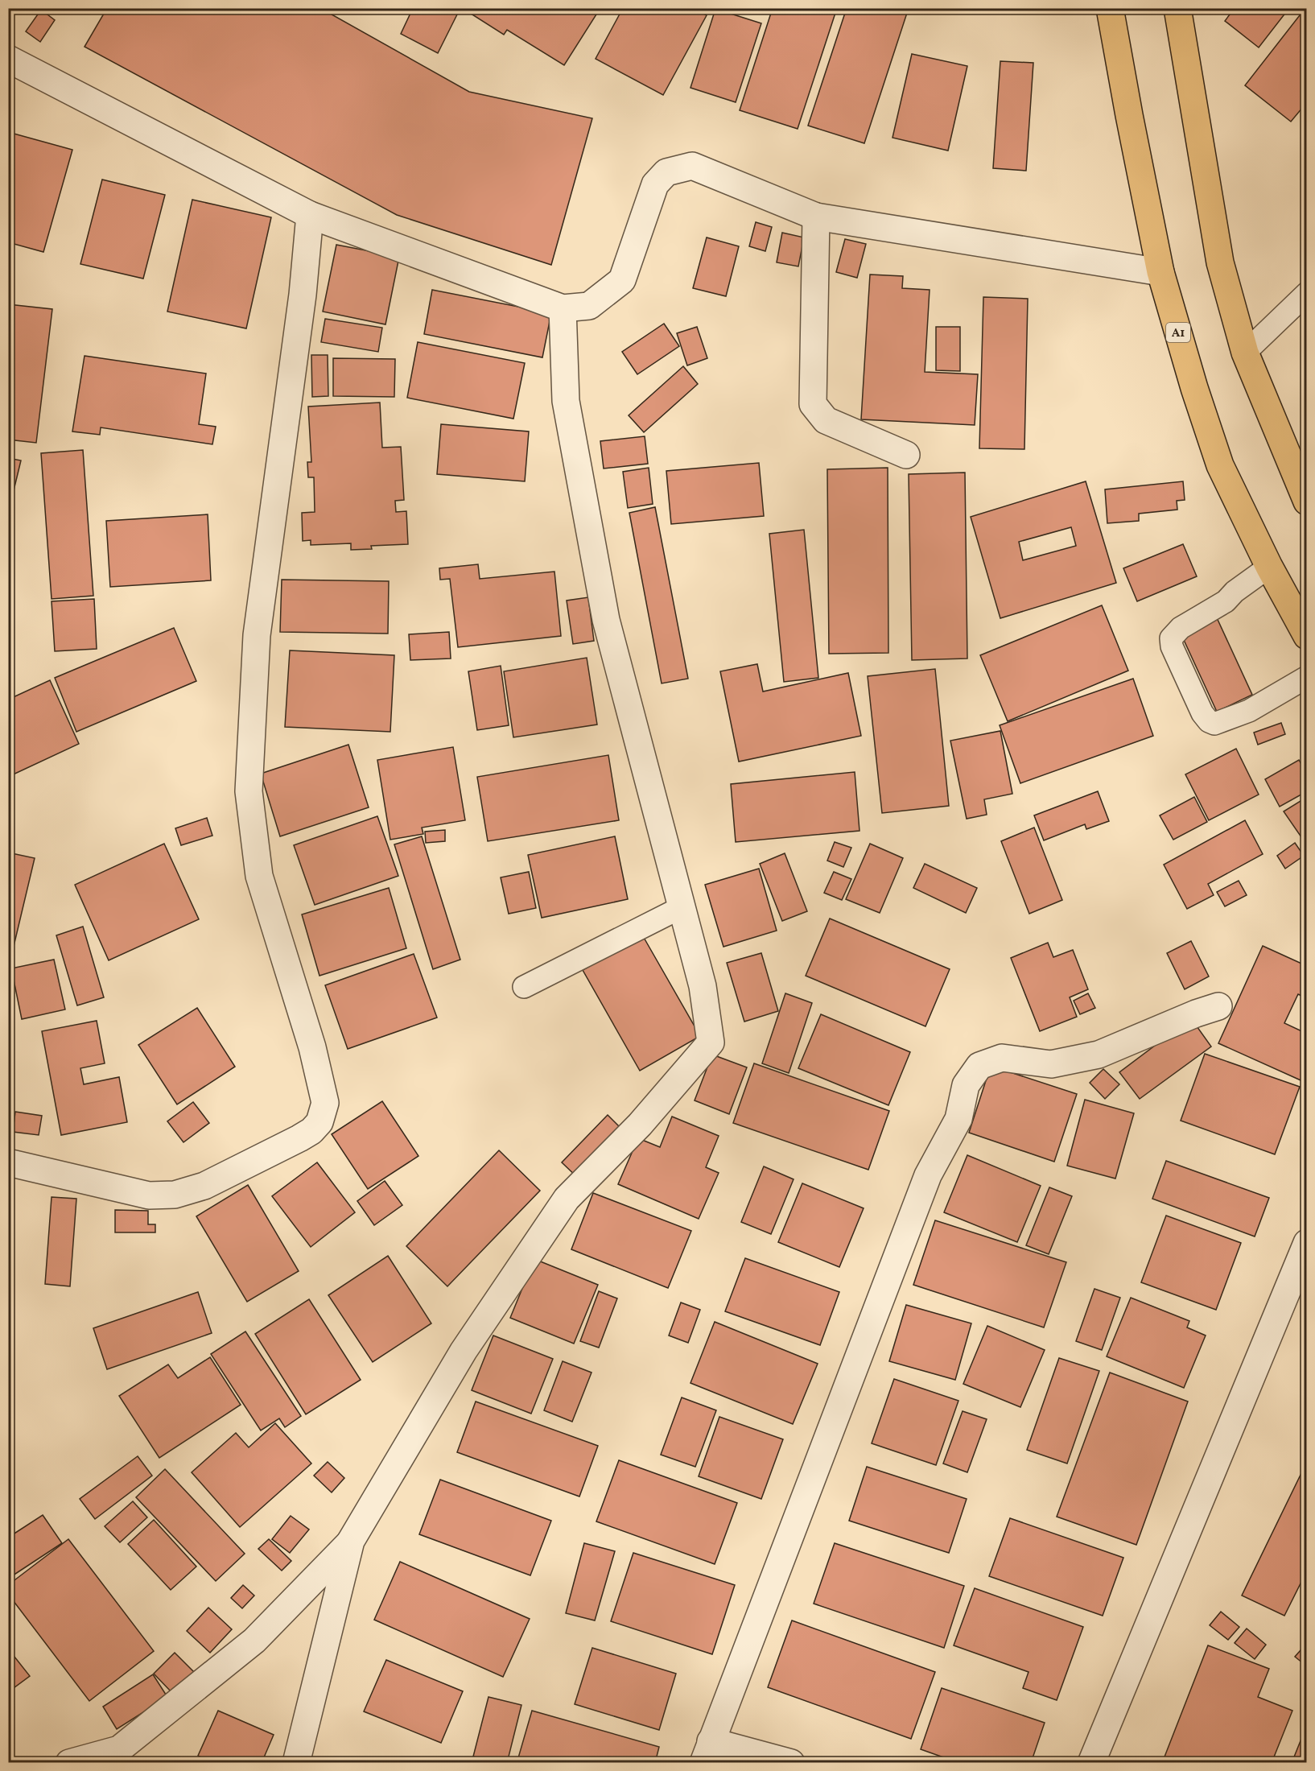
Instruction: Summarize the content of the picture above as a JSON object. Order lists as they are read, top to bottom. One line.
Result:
{"streets":{"highway":["A1"]}}
